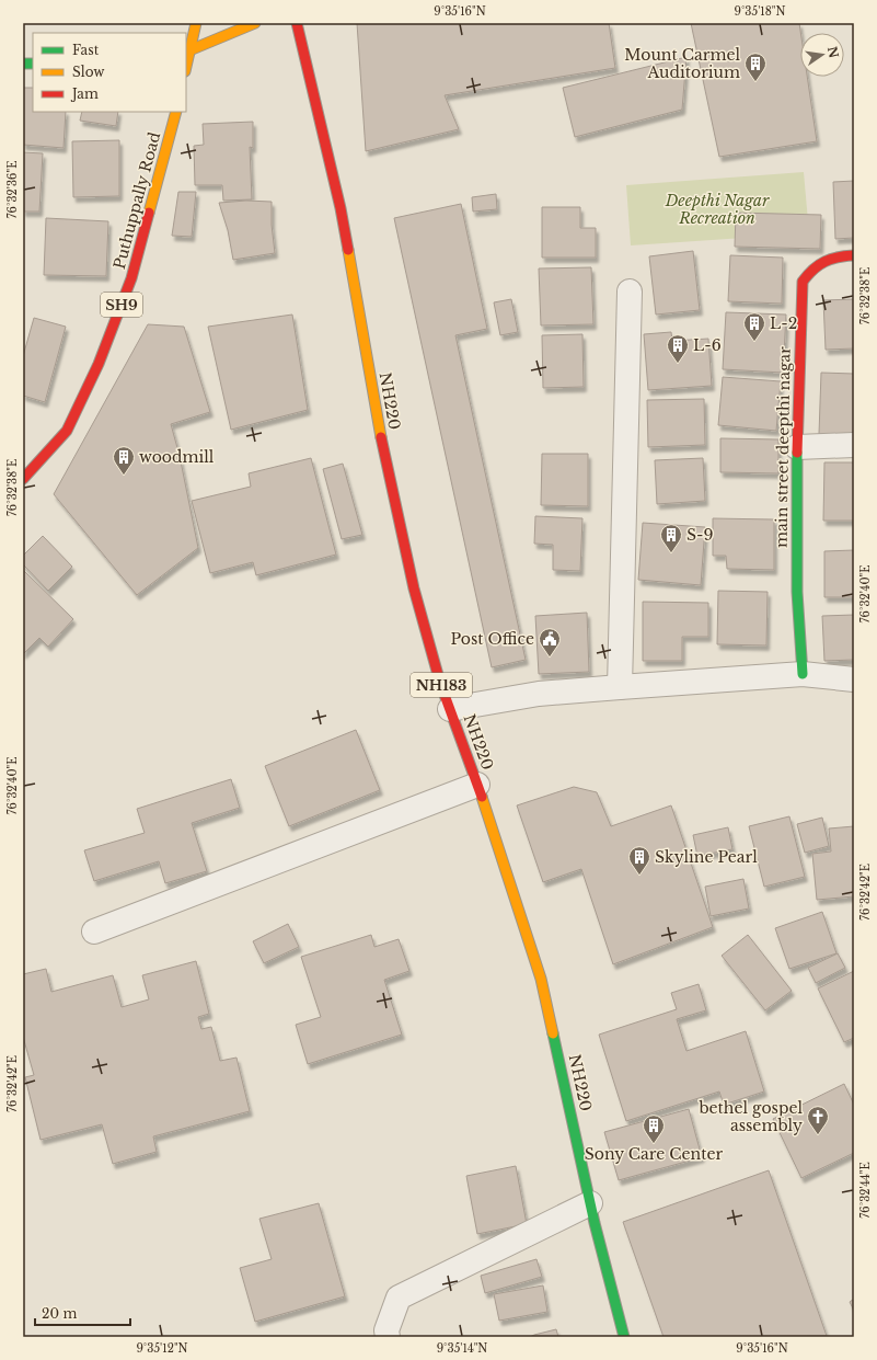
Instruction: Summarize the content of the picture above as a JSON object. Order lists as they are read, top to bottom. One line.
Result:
{"streets":{"main road":["Puthuppally Road","SH9","NH220","main street deepthi nagar","NH183"]},"parks":["Deepthi Nagar Recreation"],"places":{"building":["Mount Carmel Auditorium","L-2","L-6","woodmill","S-9","Skyline Pearl","Sony Care Center"],"public building":["Post Office"],"church":["bethel gospel assembly"]},"legend":["Fast","Slow","Jam"],"scale_bar":"20 m","north":"right","coordinates":["9°35'16\"N","9°35'18\"N","76°32'36\"E","76°32'38\"E","76°32'40\"E","76°32'42\"E","76°32'44\"E","9°35'12\"N","9°35'14\"N"]}
